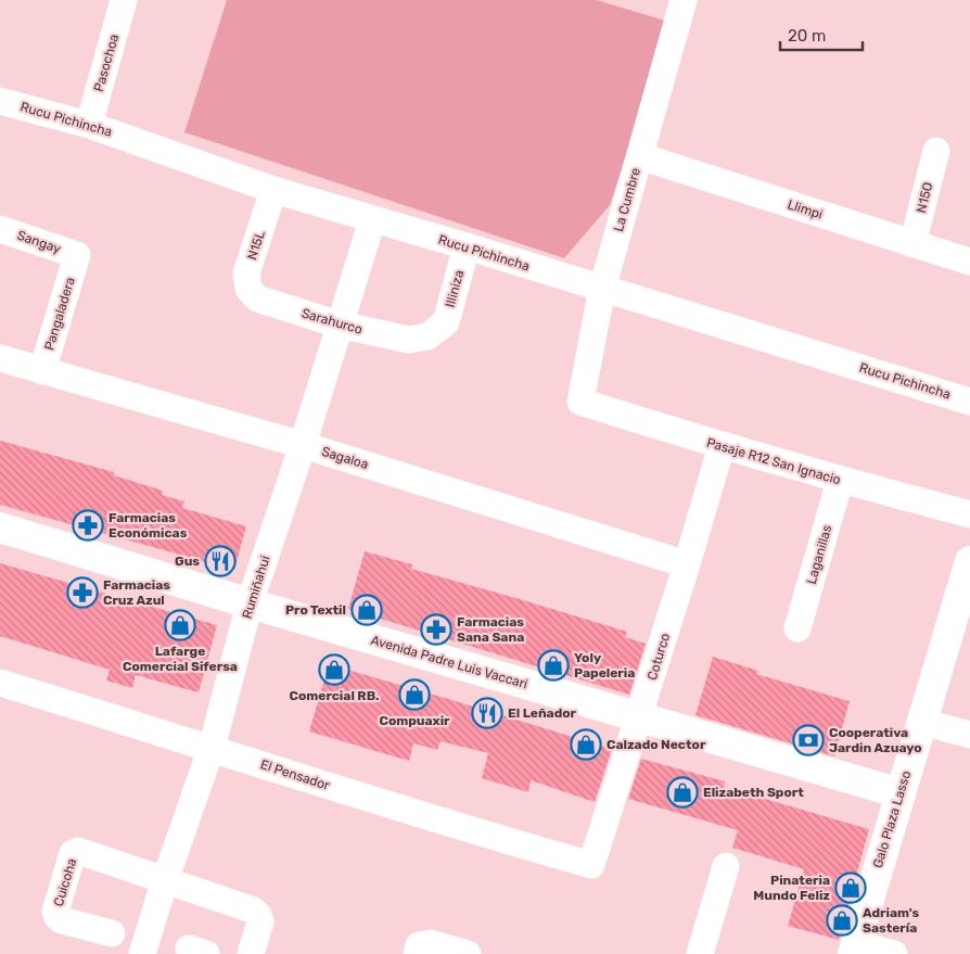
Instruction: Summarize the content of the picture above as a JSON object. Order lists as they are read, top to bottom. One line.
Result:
{"streets":{"main road":["Avenida Padre Luis Vaccari","Galo Plaza Lasso"],"street":["Pasochoa","Rucu Pichincha","N15O","La Cumbre","Llimpi","Sangay","N15L","Illiniza","Pangaladera","Sarahurco","Sagaloa","Pasaje R12 San Ignacio","Laganillas","Rumiñahui","Coturco","El Pensador","Cuicoha"]},"crossings":[["Pasochoa","Rucu Pichincha"],["Rucu Pichincha","La Cumbre"],["Rucu Pichincha","N15L"],["Rucu Pichincha","Illiniza"],["Rucu Pichincha","Rumiñahui"],["N15O","Llimpi"],["La Cumbre","Llimpi"],["La Cumbre","Pasaje R12 San Ignacio"],["Sangay","Pangaladera"],["N15L","Sarahurco"],["Illiniza","Sarahurco"],["Pangaladera","Sagaloa"],["Sarahurco","Rumiñahui"],["Sagaloa","Rumiñahui"],["Sagaloa","Coturco"],["Pasaje R12 San Ignacio","Laganillas"],["Pasaje R12 San Ignacio","Coturco"],["Rumiñahui","Avenida Padre Luis Vaccari"],["Rumiñahui","El Pensador"],["Rumiñahui","Cuicoha"],["Coturco","Avenida Padre Luis Vaccari"],["Coturco","El Pensador"],["Avenida Padre Luis Vaccari","Galo Plaza Lasso"]],"places":{"pharmacy":["Farmacias Económicas","Farmacias Cruz Azul","Farmacias Sana Sana"],"restaurant":["Gus","El Leñador"],"shop":["Pro Textil","Lafarge Comercial Sifersa","Yoly Papeleria","Comercial RB.","Compuaxir","Calzado Nector","Elizabeth Sport","Pinateria Mundo Feliz","Adriam's Sastería"],"bank":["Cooperativa Jardin Azuayo"]},"scale_bar":"20 m"}
